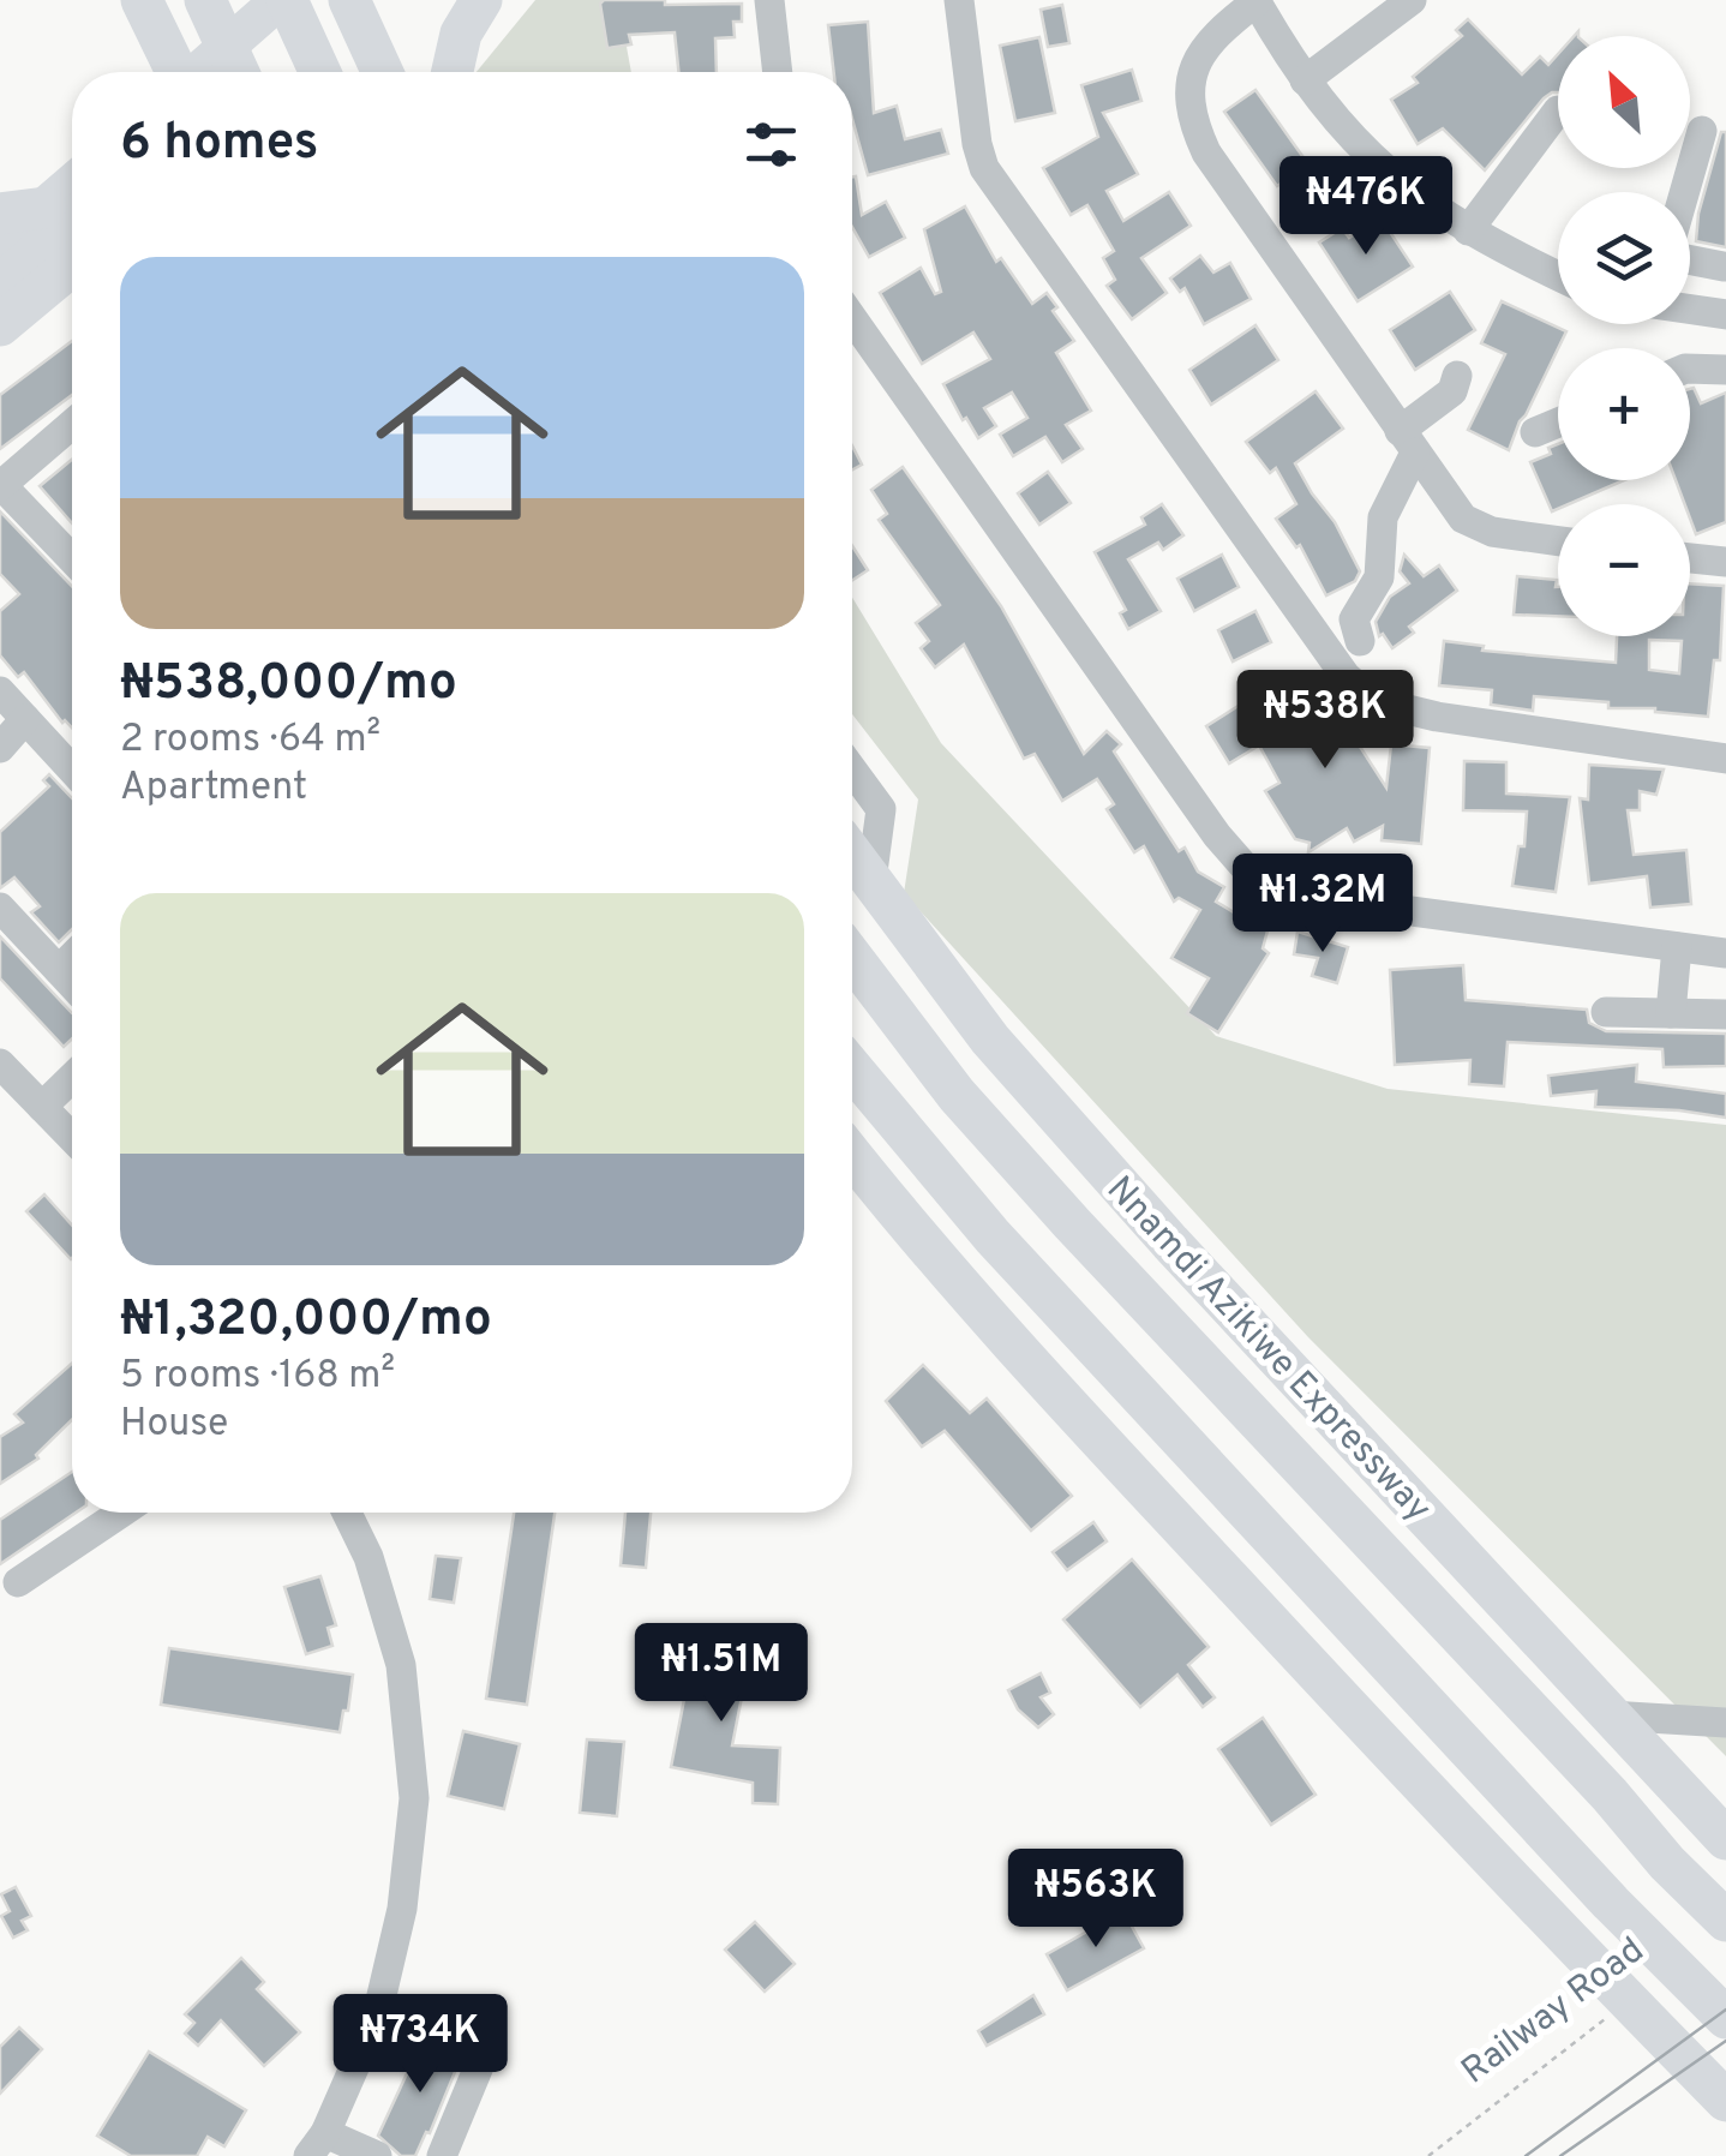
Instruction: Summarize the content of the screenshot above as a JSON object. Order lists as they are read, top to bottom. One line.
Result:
{"streets":{"highway":["Nnamdi Azikiwe Expressway"],"path":["Railway Road"]},"north":"top left","page":{"map_buttons":["+","−"],"heading":"6 homes","price":["₦476K","₦538K","₦1.32M","₦1.51M","₦563K","₦734K"],"list":[{"name":"₦538,000/mo","note":"2 rooms · 64 m² · Apartment"},{"name":"₦1,320,000/mo","note":"5 rooms · 168 m² · House"}]}}
